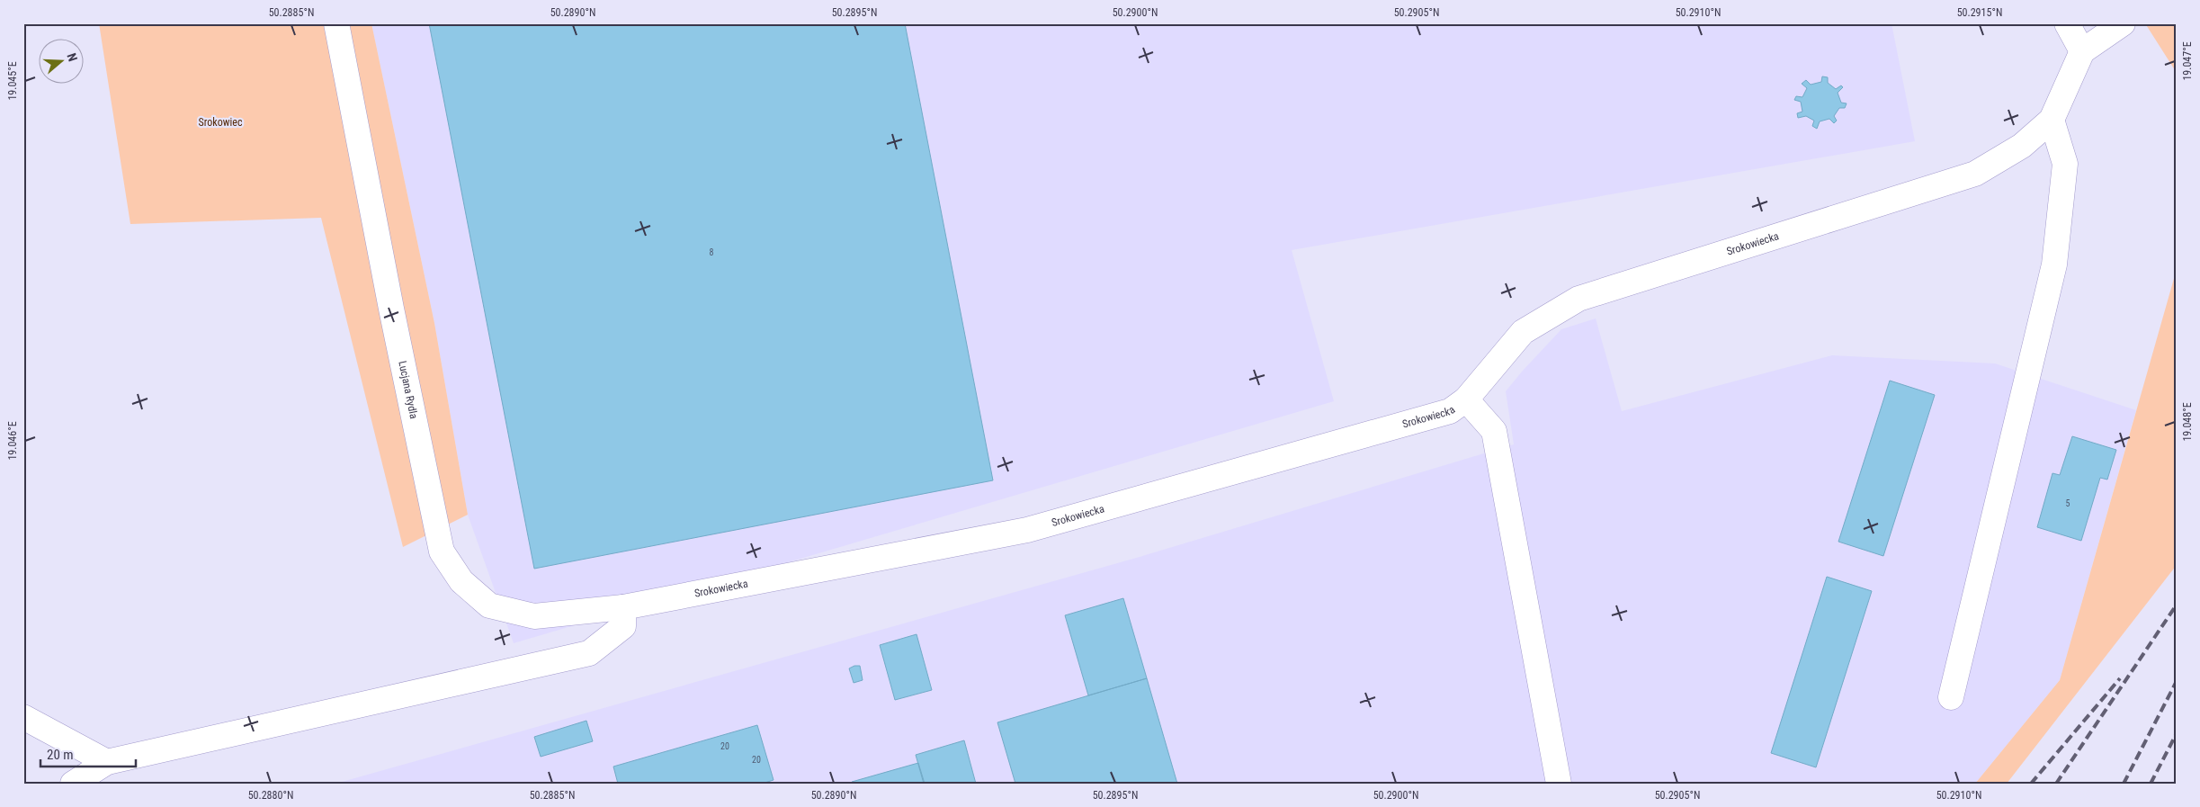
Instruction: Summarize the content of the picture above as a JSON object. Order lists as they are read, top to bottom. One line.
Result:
{"streets":{"street":["Srokowiecka","Lucjana Rydla"]},"crossings":[["Srokowiecka","Lucjana Rydla"]],"parks":["Srokowiec"],"house_numbers":["8","5","20","20"],"scale_bar":"20 m","north":"right","coordinates":["50.2885°N","50.2890°N","50.2895°N","50.2900°N","50.2905°N","50.2910°N","50.2915°N","19.047°E","19.045°E","19.048°E","19.046°E","50.2880°N"]}
